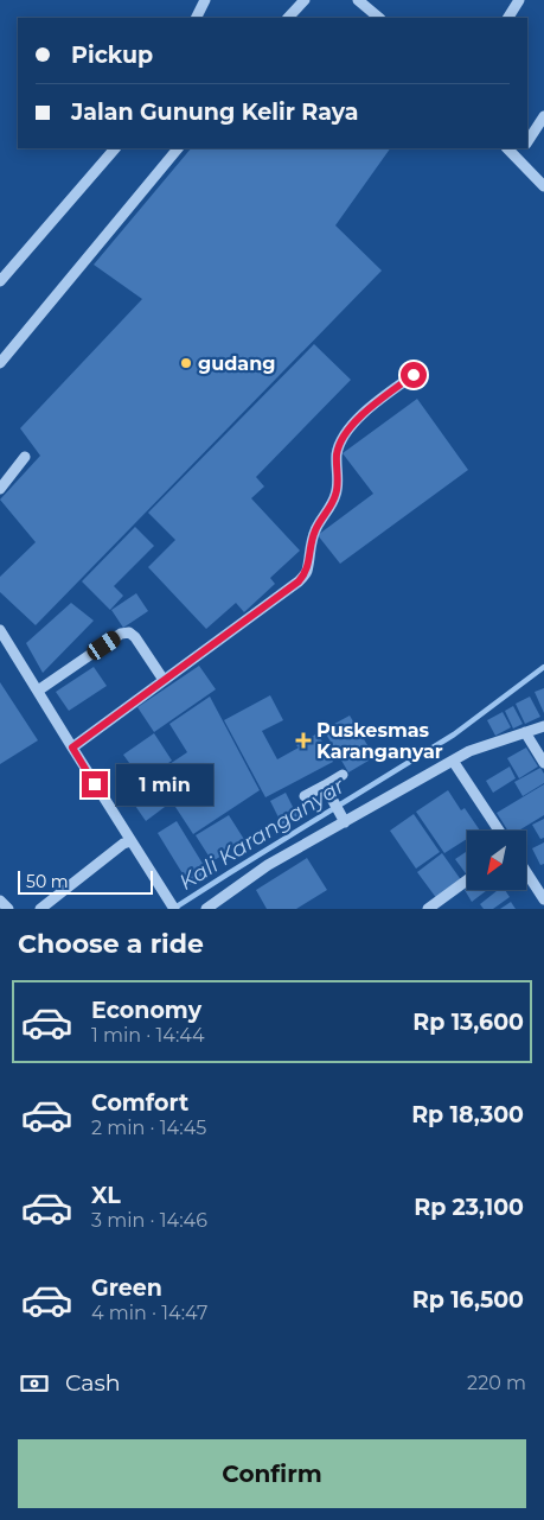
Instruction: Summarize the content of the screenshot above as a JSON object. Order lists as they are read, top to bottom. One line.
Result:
{"water":["Kali Karanganyar"],"places":{"other":["gudang"],"health":["Puskesmas Karanganyar"]},"scale_bar":"50 m","north":"bottom left","page":{"banner":["Pickup","Jalan Gunung Kelir Raya"],"bubble":"1 min","scale":"50 m","heading":"Choose a ride","list":[{"name":"Economy","note":"1 min · 14:44","value":"Rp 13,600"},{"name":"Comfort","note":"2 min · 14:45","value":"Rp 18,300"},{"name":"XL","note":"3 min · 14:46","value":"Rp 23,100"},{"name":"Green","note":"4 min · 14:47","value":"Rp 16,500"}],"pay":["Cash","220 m"],"buttons":"Confirm"}}
